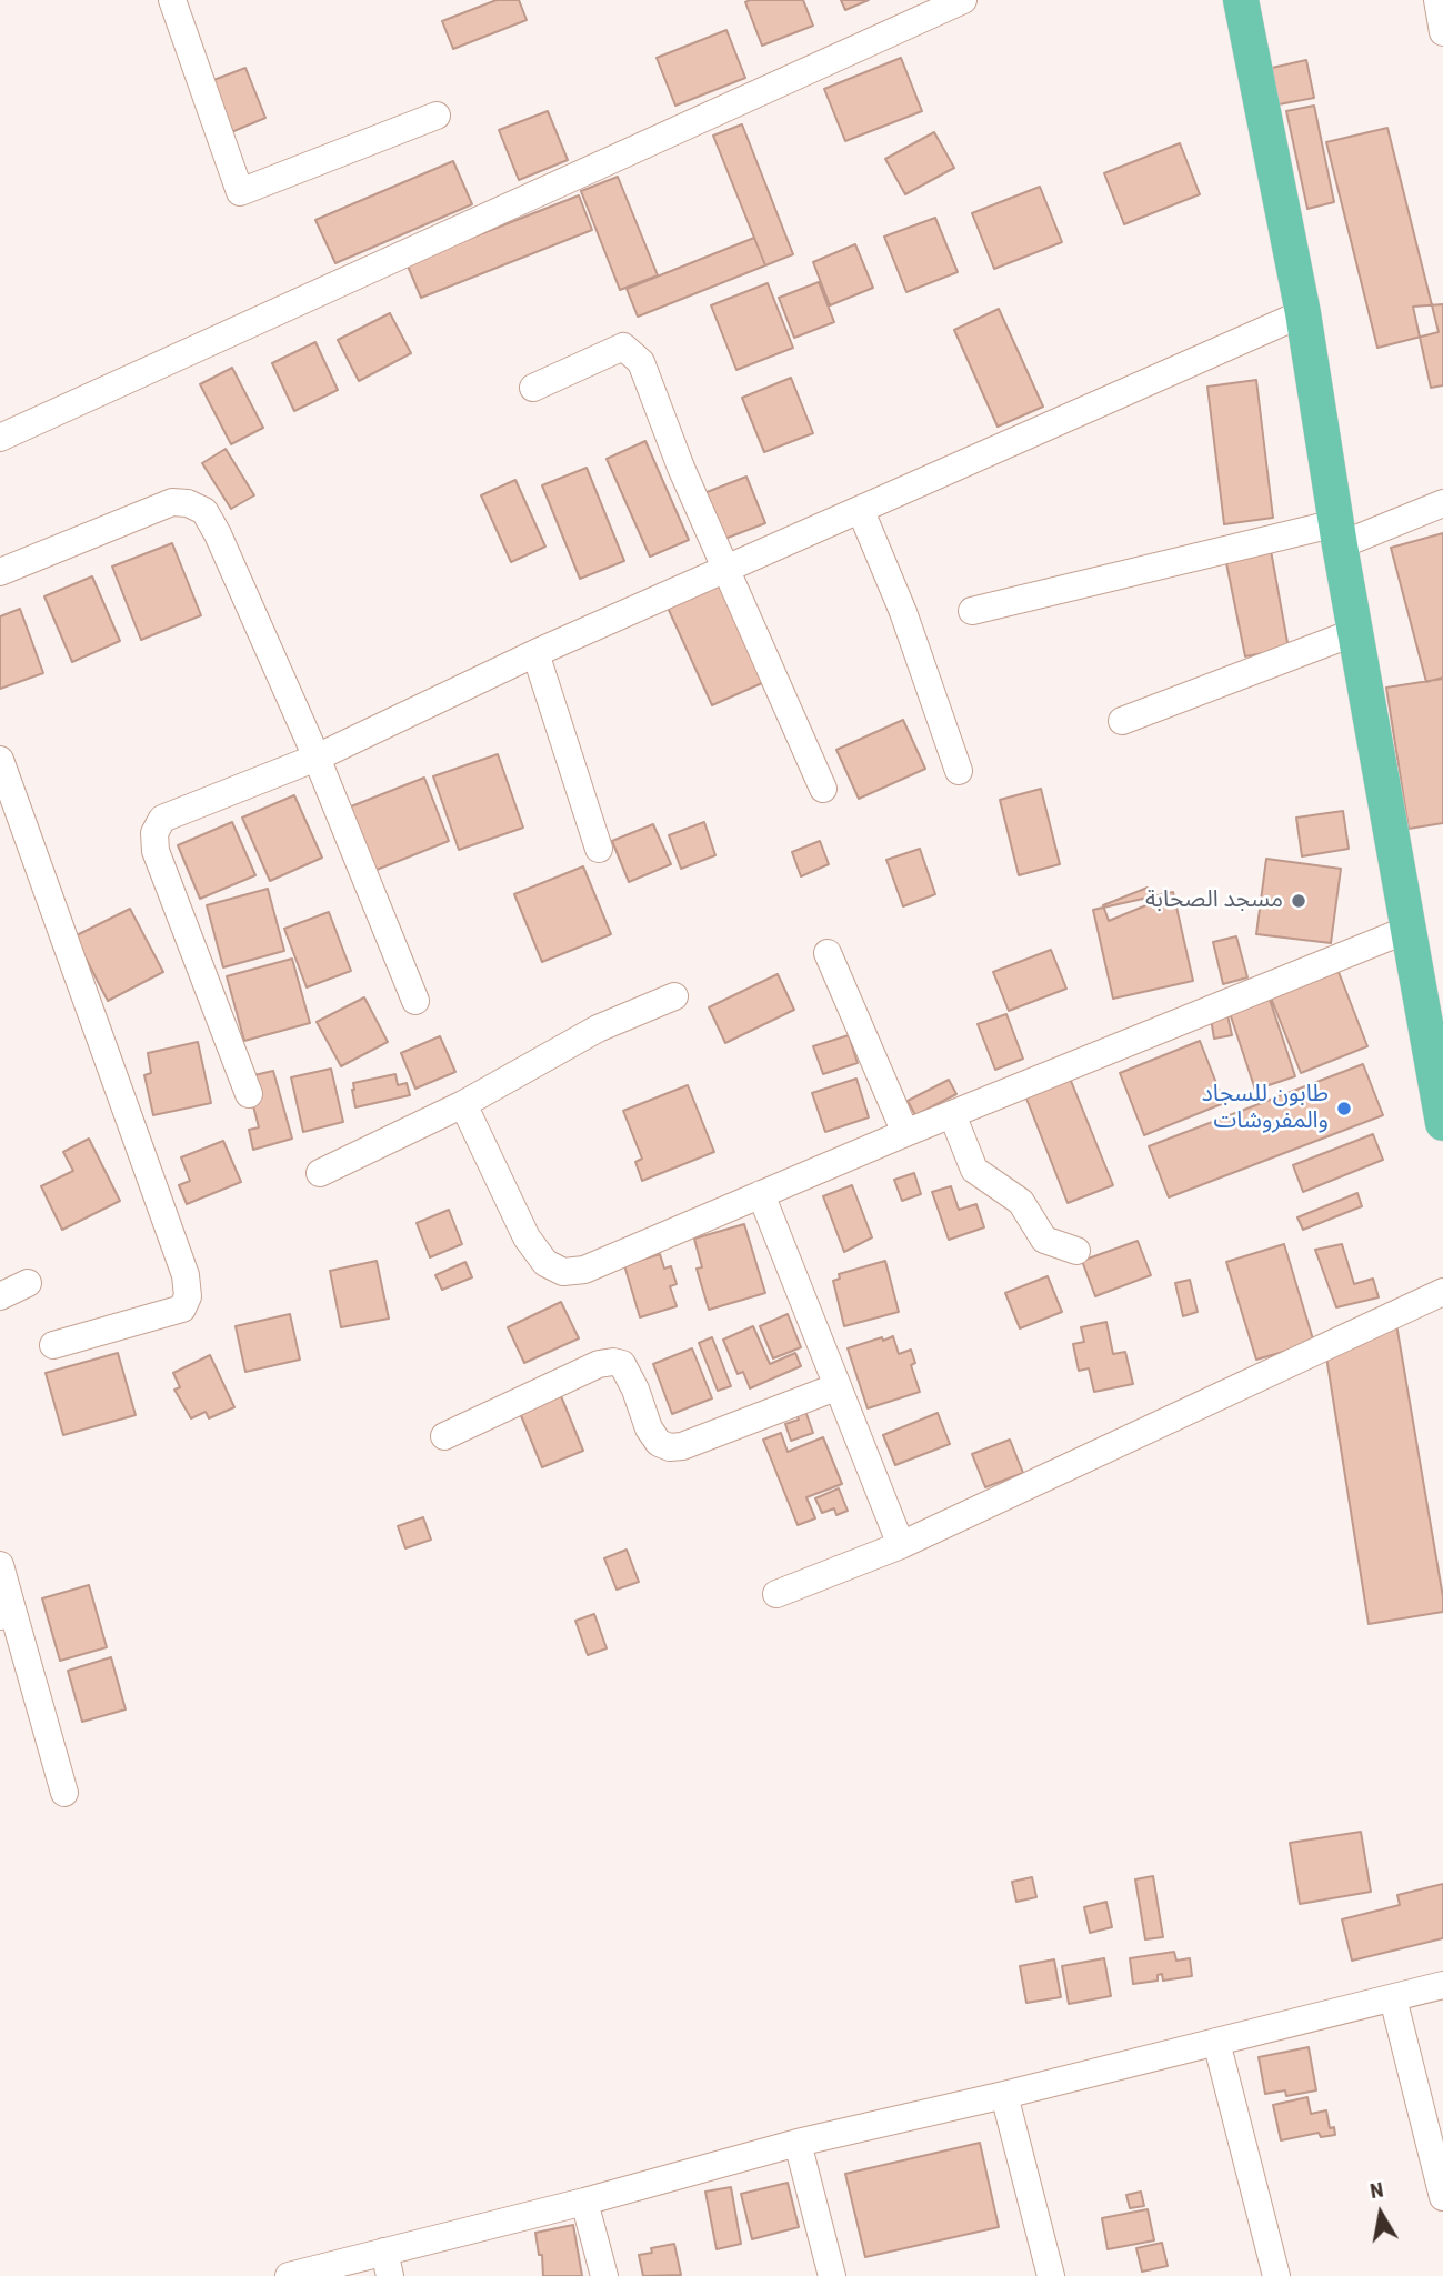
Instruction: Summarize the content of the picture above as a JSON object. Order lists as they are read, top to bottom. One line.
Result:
{"places":["مسجد الصحابة","طابون للسجاد والمفروشات"],"north":"top"}
